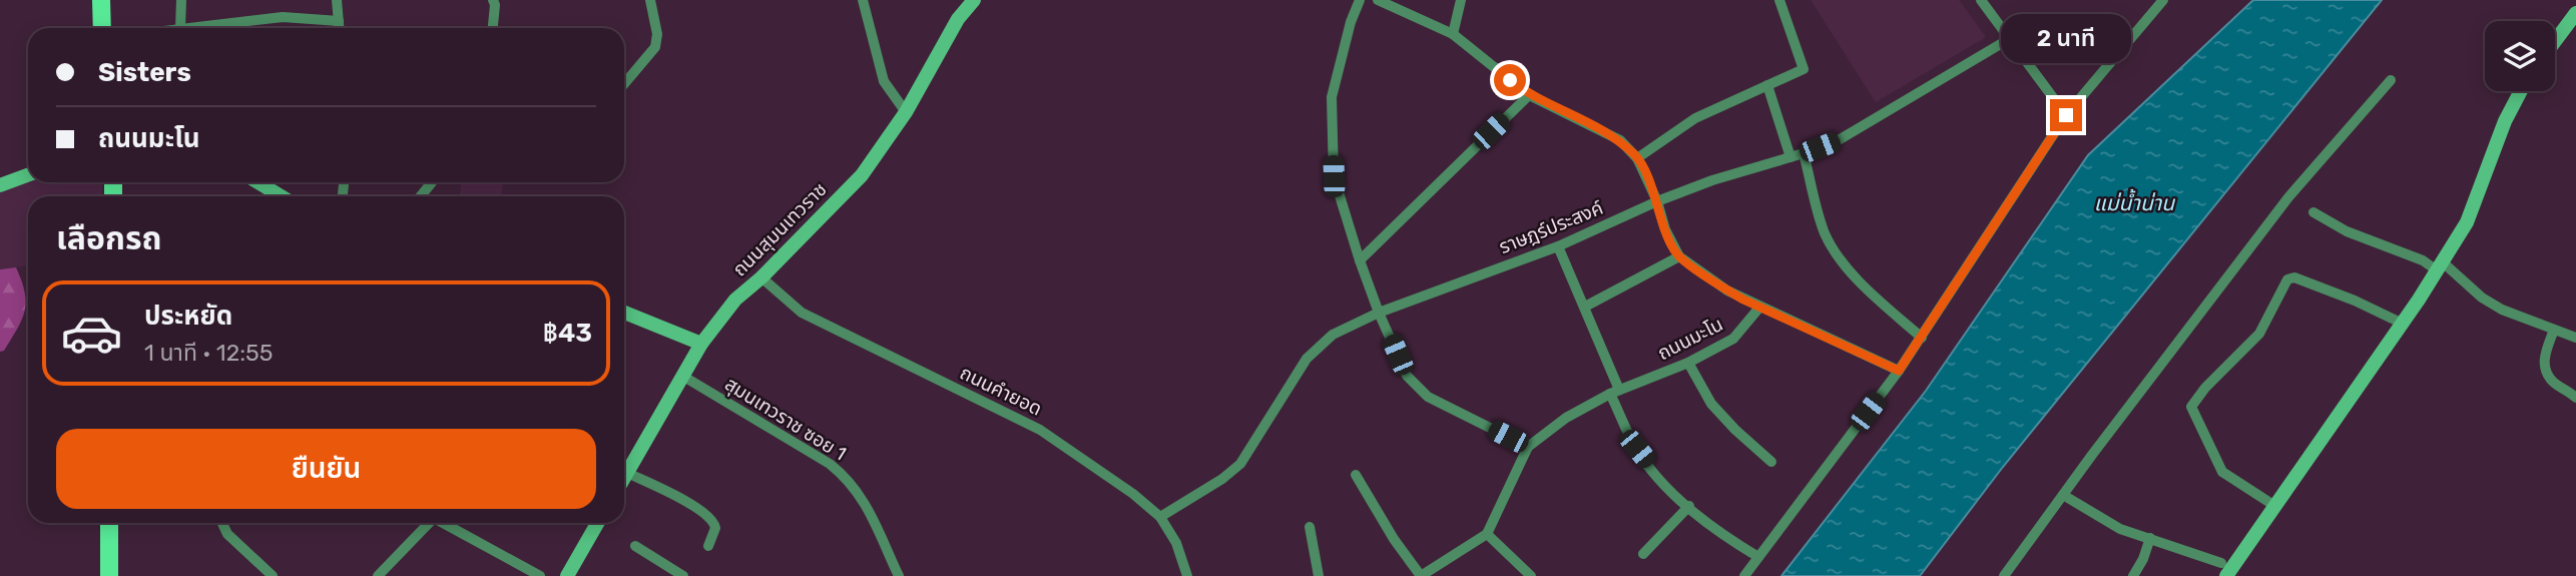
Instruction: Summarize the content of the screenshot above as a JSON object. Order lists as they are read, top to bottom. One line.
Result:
{"streets":{"street":["ราษฎร์ประสงค์","ถนนสุมนเทวราช","ถนนมะโน","ถนนคำยอด","สุมนเทวราช ซอย 1"]},"crossings":[["ราษฎร์ประสงค์","ถนนคำยอด"],["ถนนสุมนเทวราช","ถนนคำยอด"],["ถนนสุมนเทวราช","สุมนเทวราช ซอย 1"]],"water":["แม่น้ำน่าน"],"page":{"bubble":"2 นาที","banner":["Sisters","ถนนมะโน"],"heading":"เลือกรถ","list":[{"name":"ประหยัด","note":"1 นาที · 12:55","value":"฿43"}],"buttons":"ยืนยัน"}}
